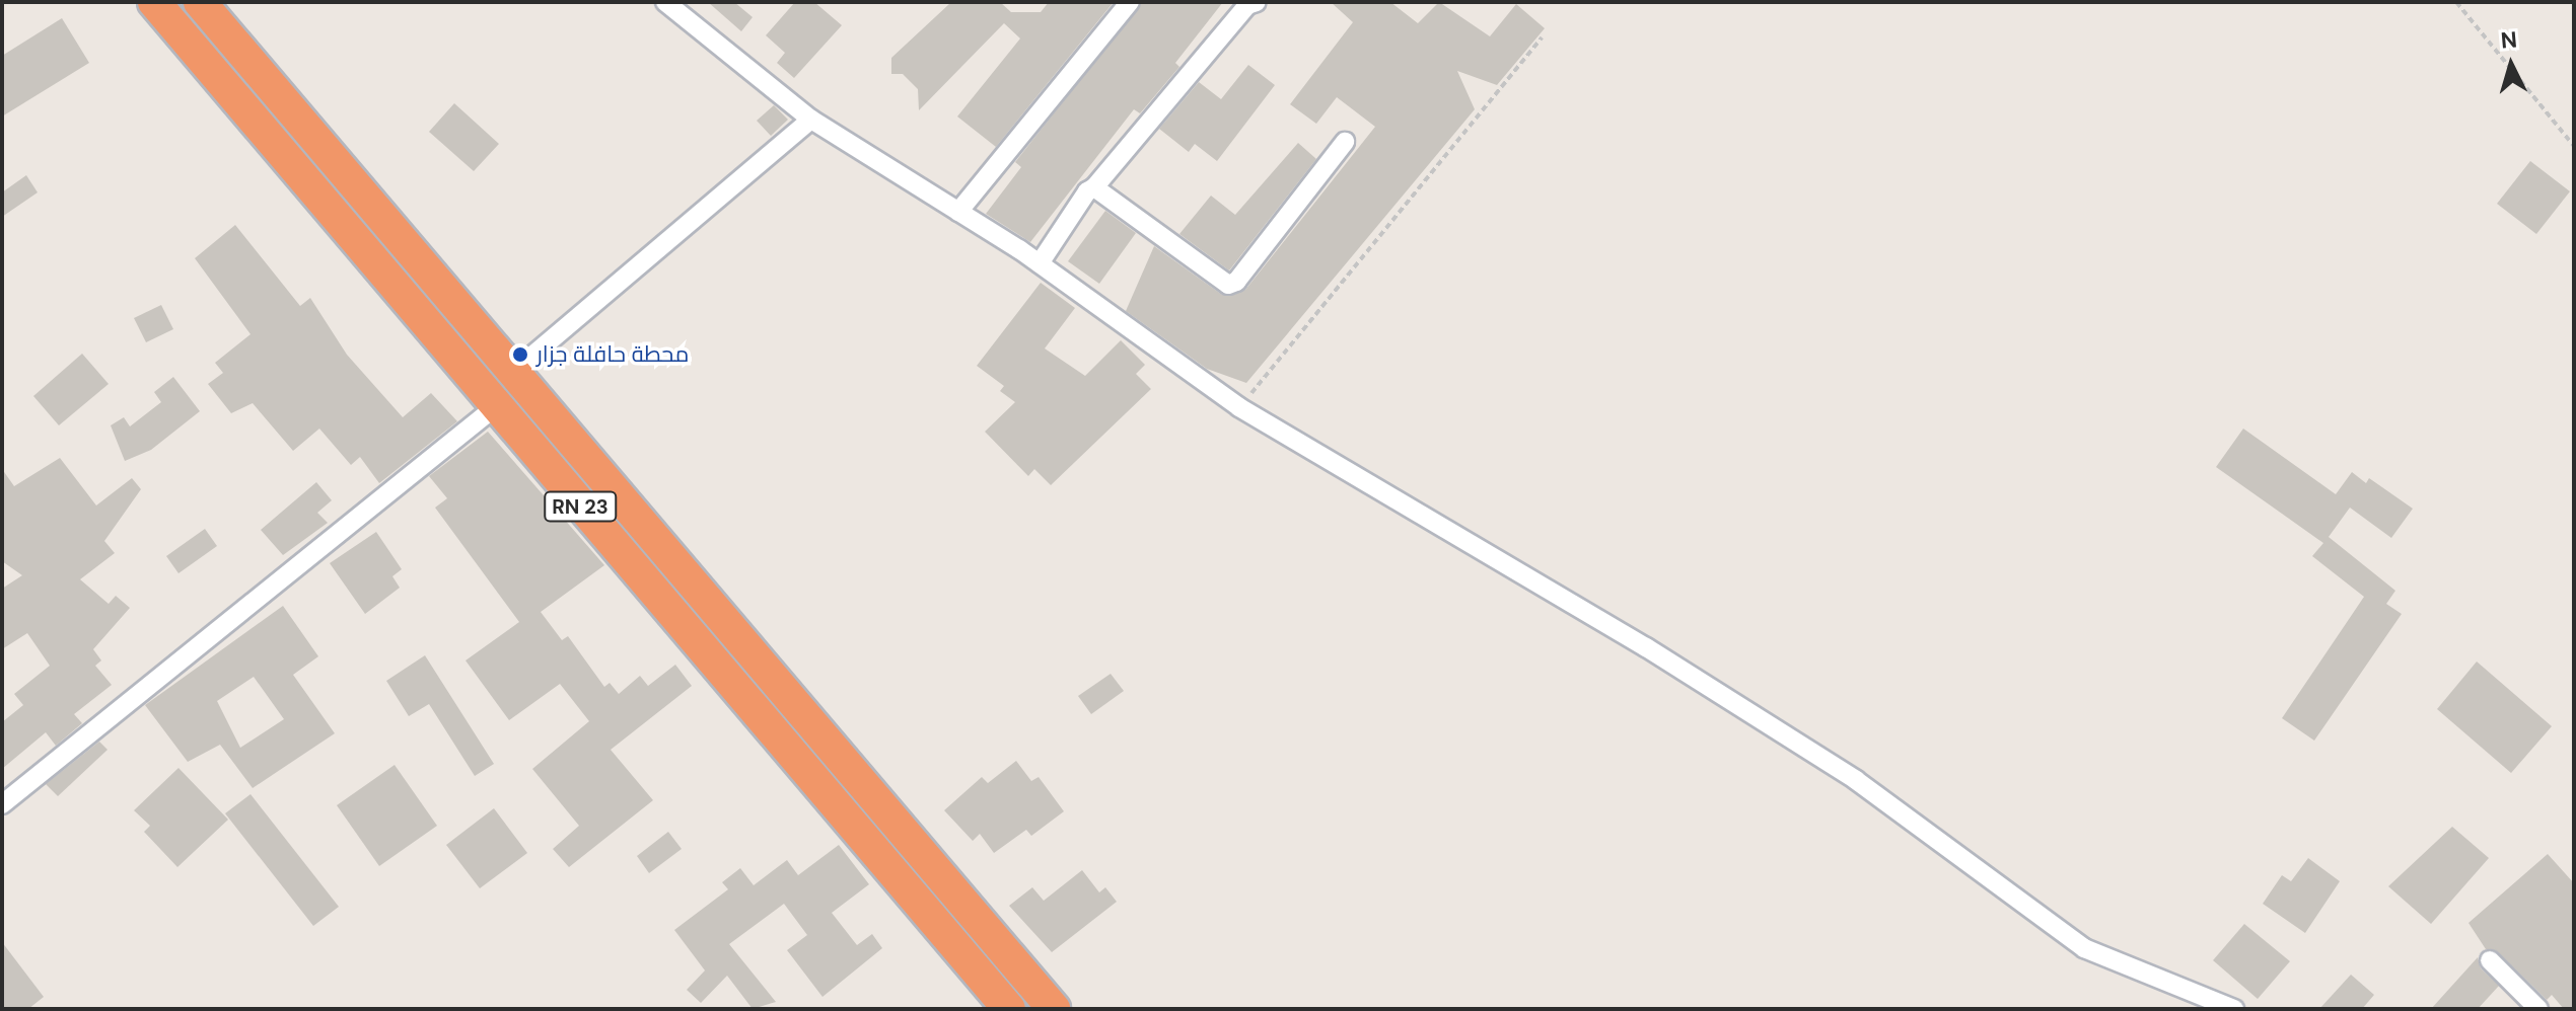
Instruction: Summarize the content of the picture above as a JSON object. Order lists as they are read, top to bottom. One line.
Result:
{"streets":{"highway":["RN 23"]},"places":["محطة حافلة جزار"],"north":"top"}
